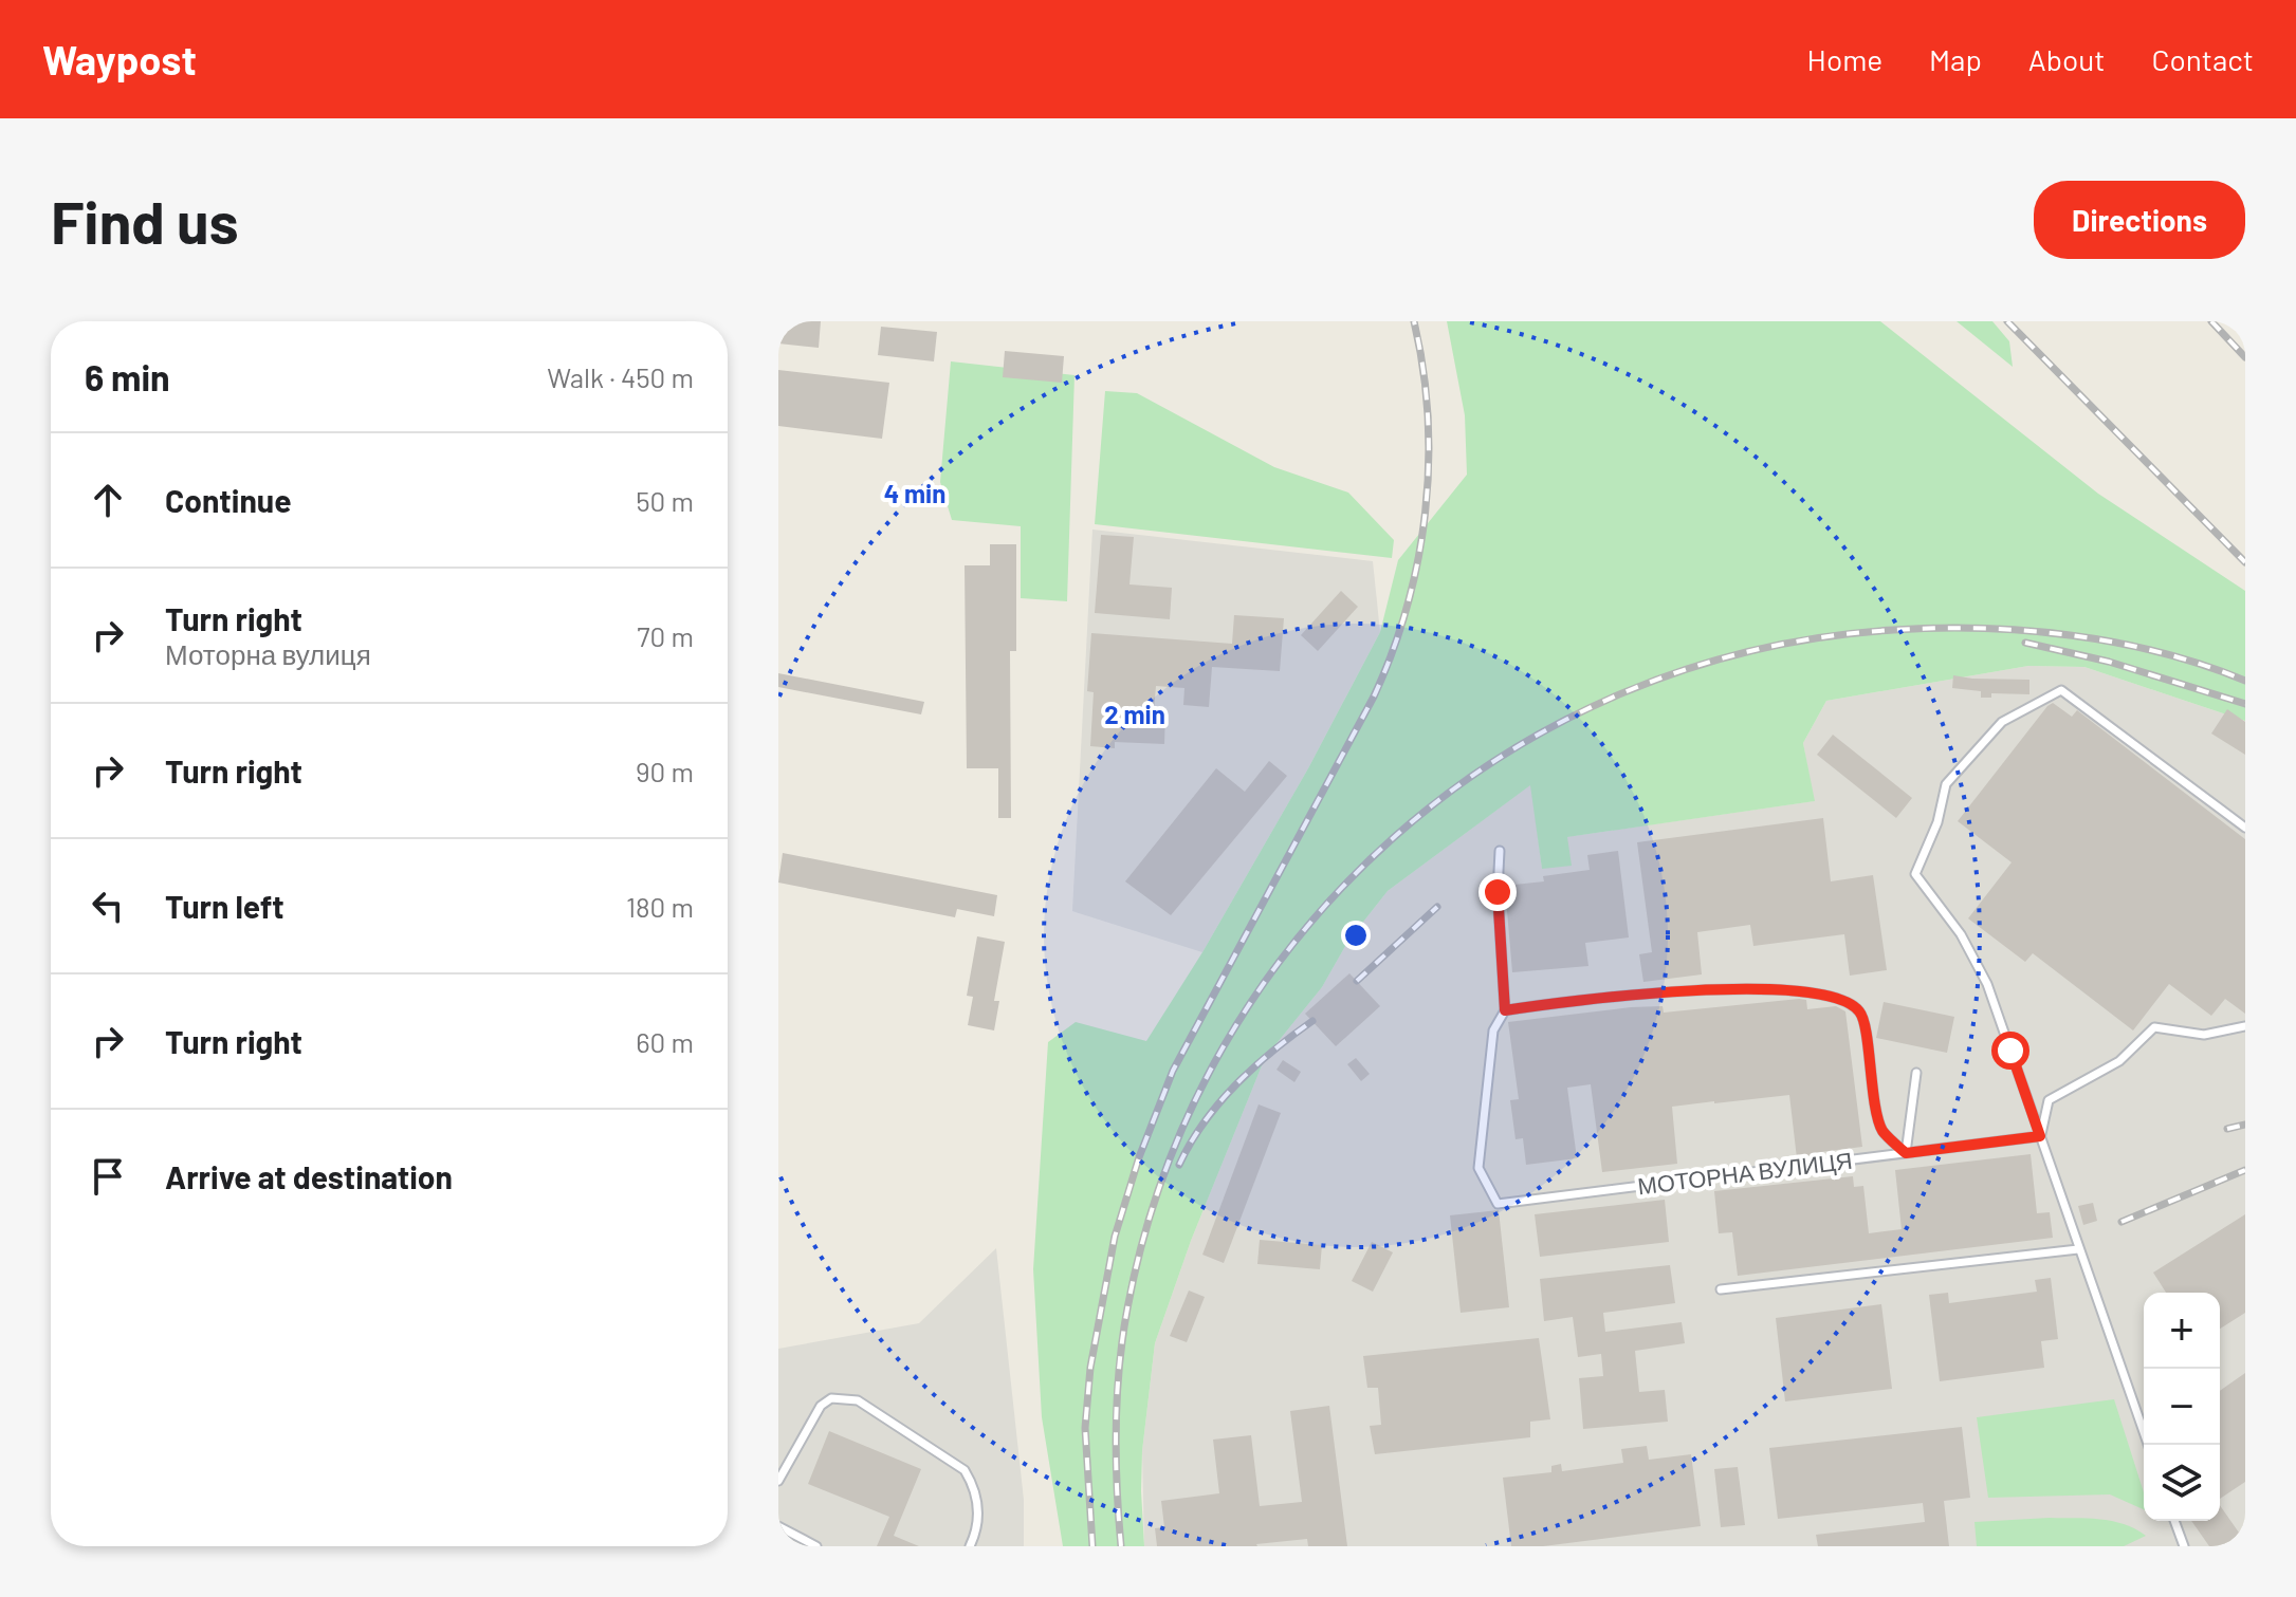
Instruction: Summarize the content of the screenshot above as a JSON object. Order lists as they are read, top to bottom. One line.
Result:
{"streets":{"lane":["МОТОРНА ВУЛИЦЯ"]},"page":{"header":"Waypost","nav":["Home","Map","About","Contact"],"buttons":"Directions","title":"Find us","heading":["6 min","Walk · 450 m"],"list":[["Continue","50 m"],["Turn right","Моторна вулиця","70 m"],["Turn right","90 m"],["Turn left","180 m"],["Turn right","60 m"],"Arrive at destination"],"map_buttons":["+","−"]},"rings":["4 min","2 min"]}
